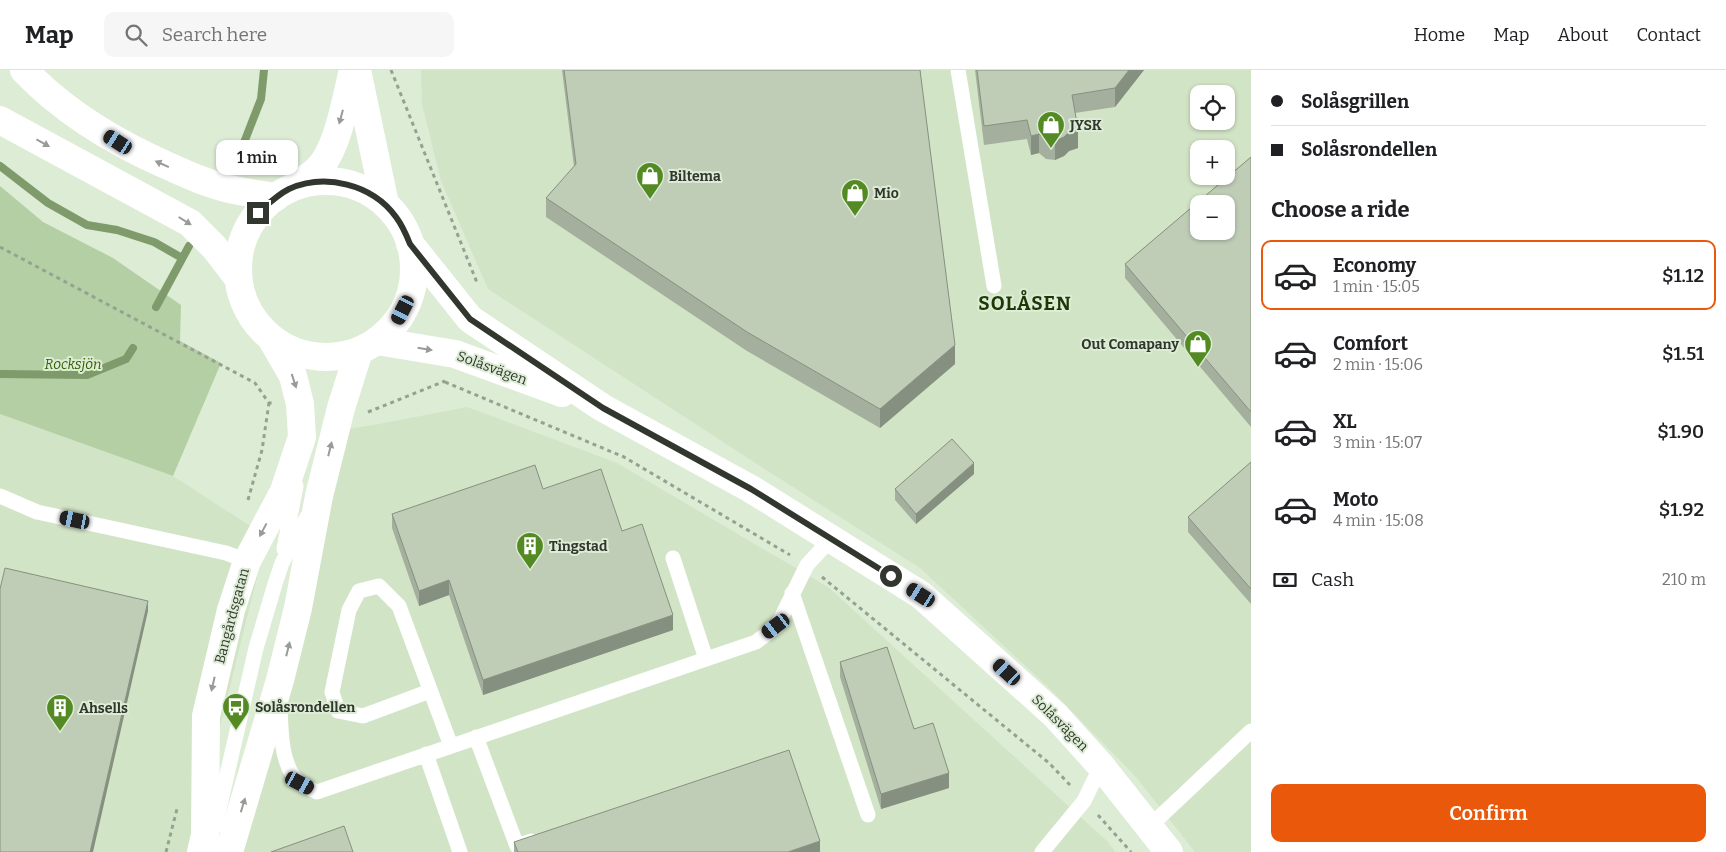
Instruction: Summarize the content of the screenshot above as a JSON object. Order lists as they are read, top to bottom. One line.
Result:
{"streets":{"main road":["Solåsvägen","Bangårdsgatan"]},"crossings":[["Solåsvägen","Bangårdsgatan"]],"districts":["SOLÅSEN"],"parks":["Rocksjön"],"places":{"shop":["JYSK","Biltema","Mio","Out Comapany"],"building":["Tingstad","Ahsells"],"bus stop":["Solåsrondellen"]},"page":{"header":"Map","search":"Search here","nav":["Home","Map","About","Contact"],"banner":["Solåsgrillen","Solåsrondellen"],"map_buttons":["+","−"],"bubble":"1 min","heading":"Choose a ride","list":[{"name":"Economy","note":"1 min · 15:05","value":"$1.12"},{"name":"Comfort","note":"2 min · 15:06","value":"$1.51"},{"name":"XL","note":"3 min · 15:07","value":"$1.90"},{"name":"Moto","note":"4 min · 15:08","value":"$1.92"}],"pay":["Cash","210 m"],"buttons":"Confirm"}}
